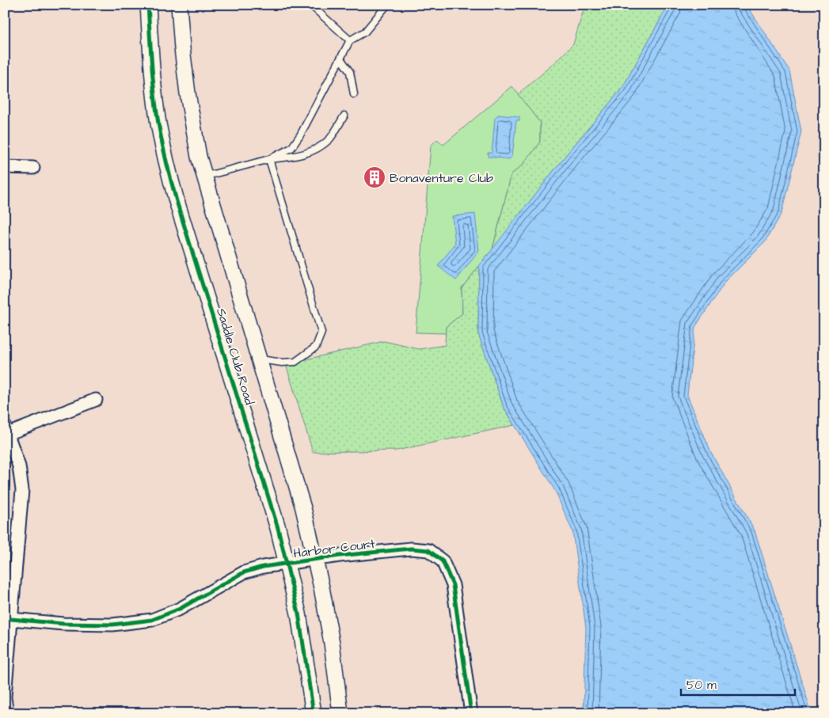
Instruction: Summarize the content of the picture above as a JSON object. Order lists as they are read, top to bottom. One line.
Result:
{"streets":{"street":["Saddle Club Road","Harbor Court"]},"crossings":[["Saddle Club Road","Harbor Court"]],"places":{"building":["Bonaventure Club"]},"scale_bar":"50 m"}
